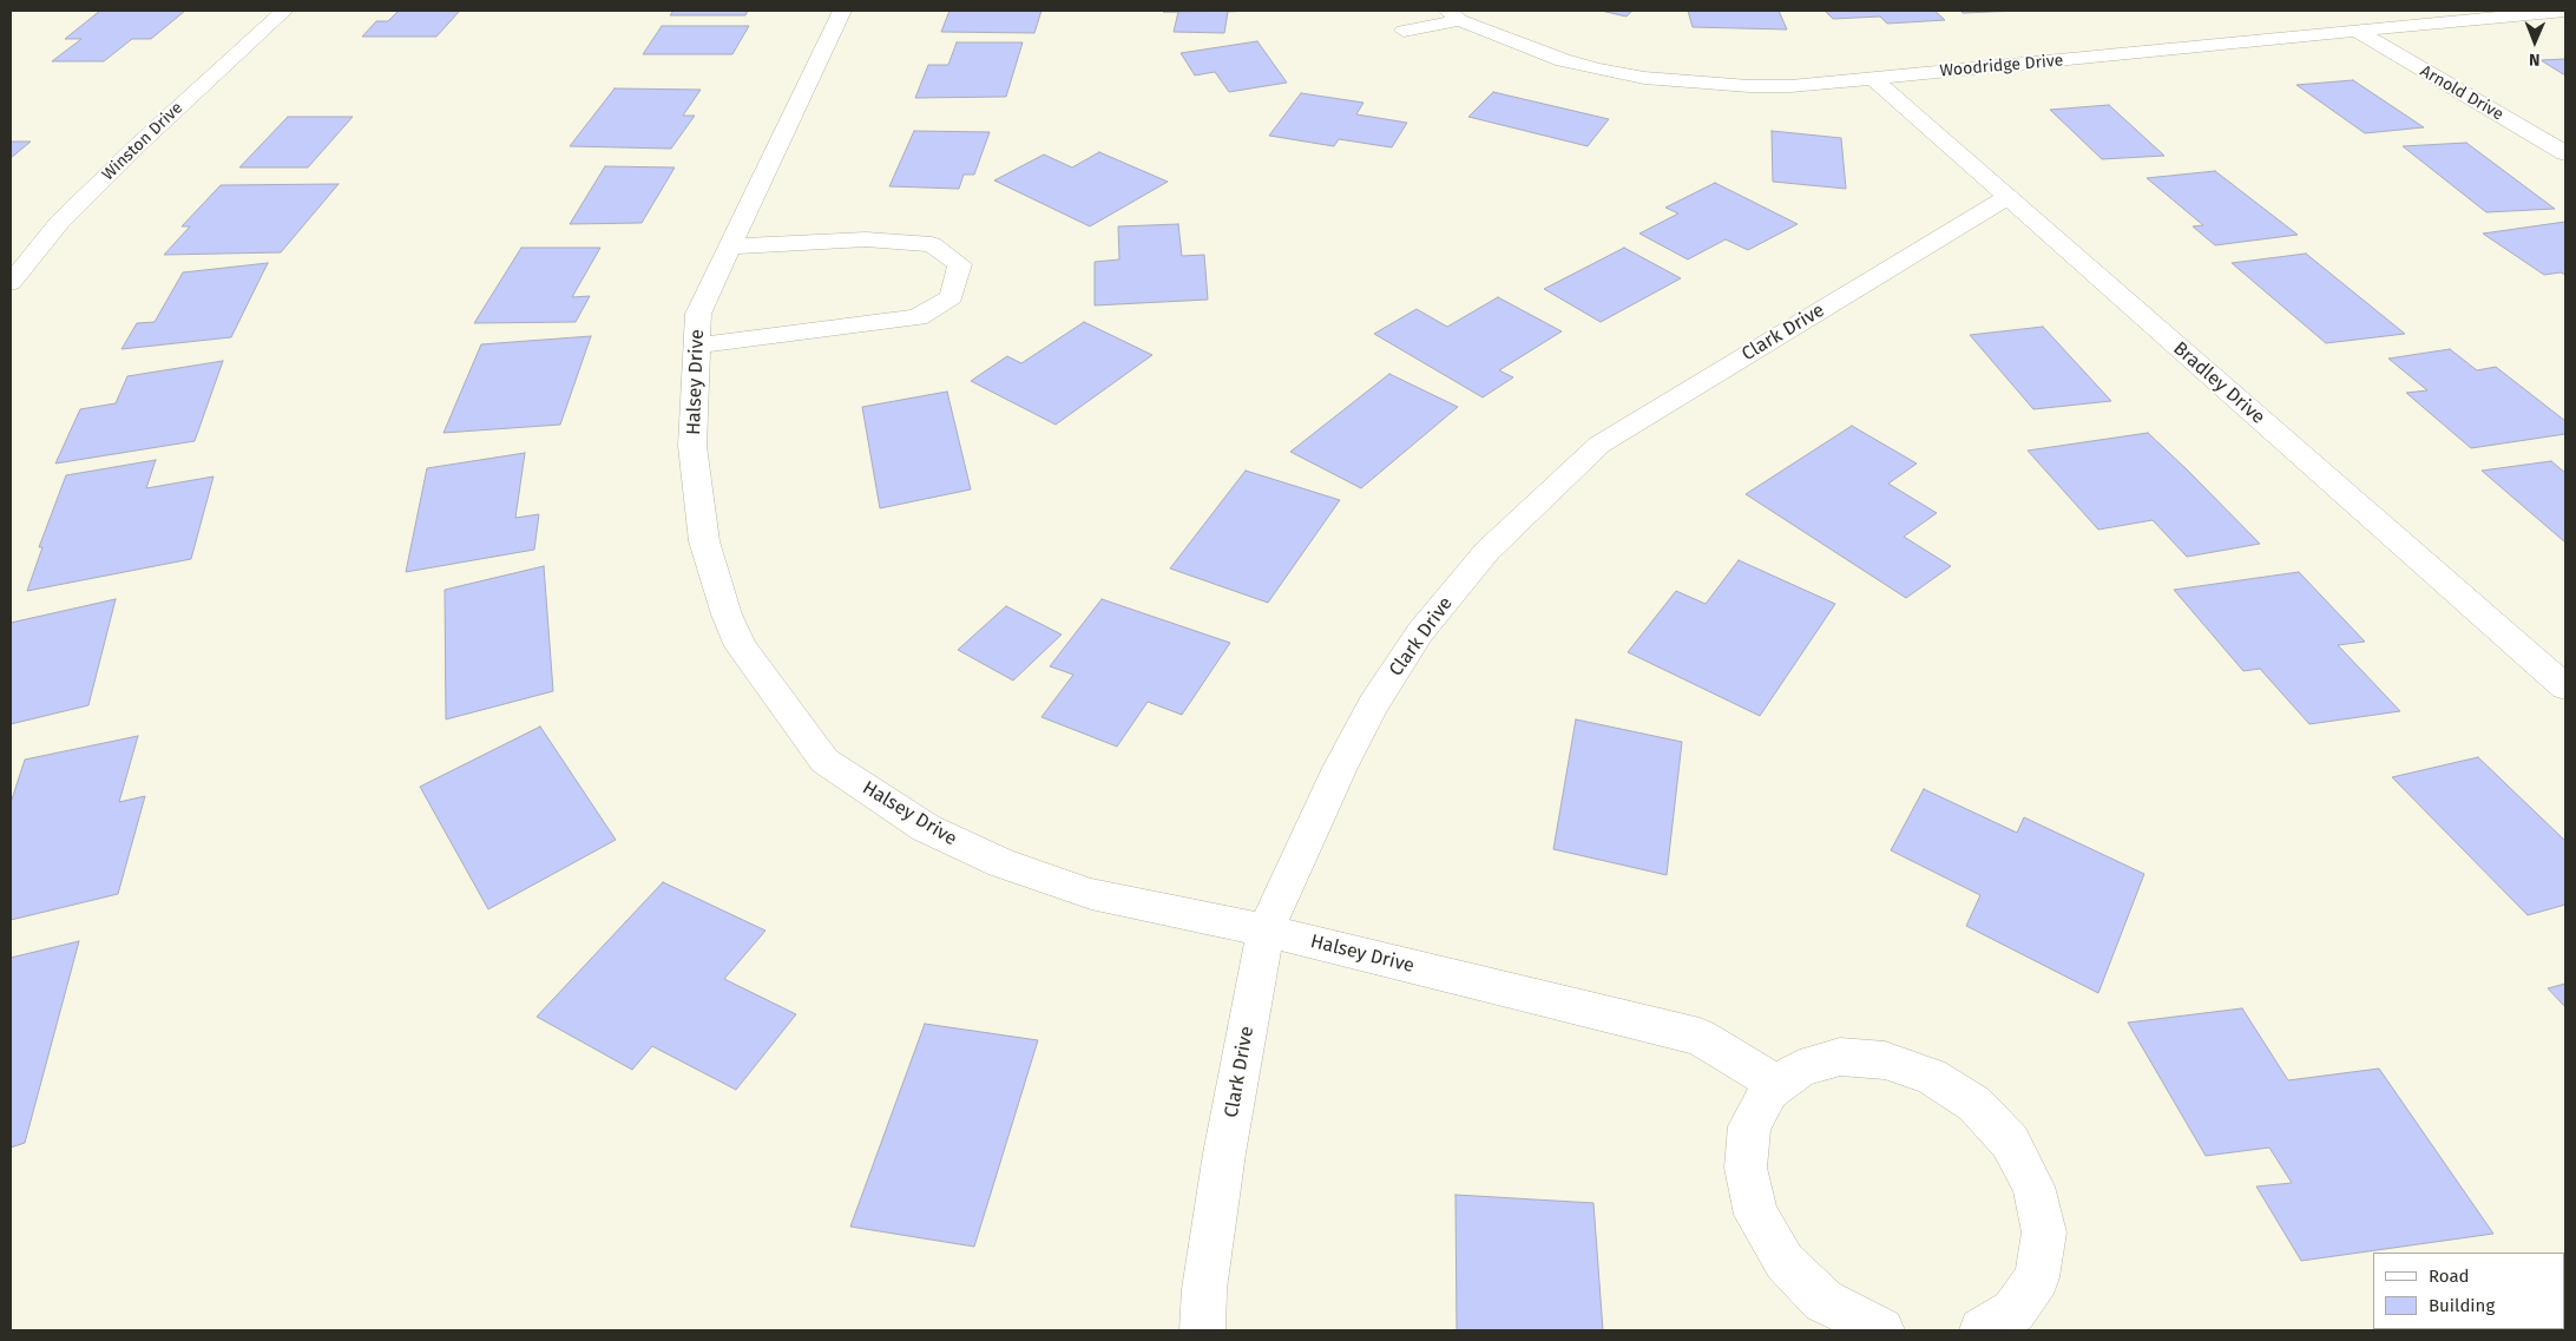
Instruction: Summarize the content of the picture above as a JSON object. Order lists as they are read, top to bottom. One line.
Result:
{"streets":{"street":["Woodridge Drive","Arnold Drive","Winston Drive","Clark Drive","Halsey Drive","Bradley Drive"]},"crossings":[["Woodridge Drive","Arnold Drive"],["Woodridge Drive","Bradley Drive"],["Clark Drive","Halsey Drive"],["Clark Drive","Bradley Drive"]],"legend":["Road","Building"],"north":"bottom"}
